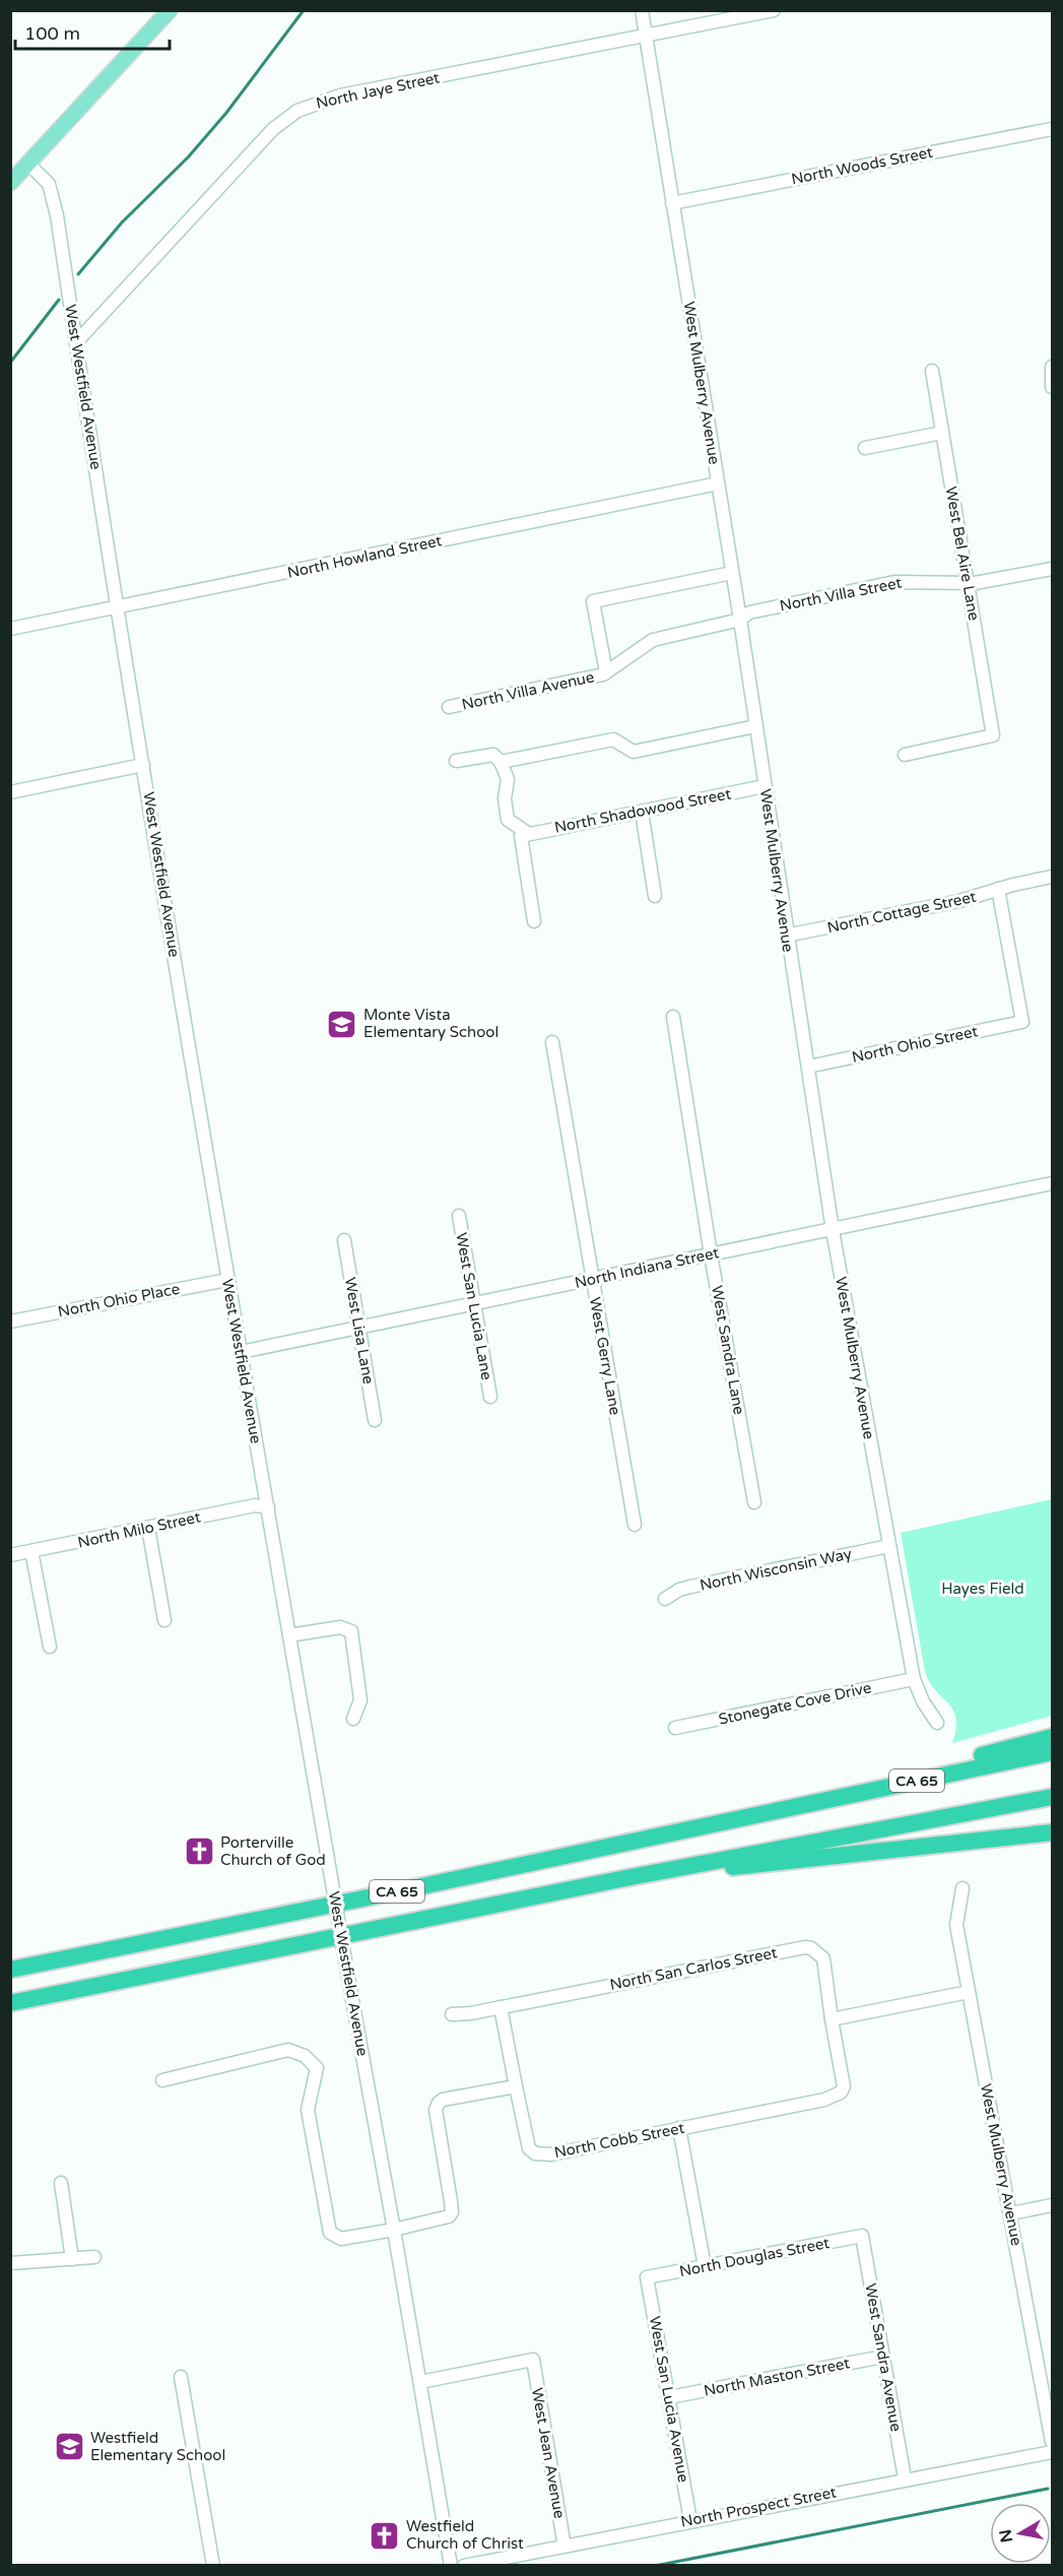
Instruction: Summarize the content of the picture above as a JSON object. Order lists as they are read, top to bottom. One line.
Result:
{"streets":{"highway":["CA 65"],"street":["North Jaye Street","North Woods Street","West Mulberry Avenue","West Westfield Avenue","West Bel Aire Lane","North Howland Street","North Villa Street","North Villa Avenue","North Shadowood Street","North Cottage Street","North Ohio Street","North Indiana Street","North Ohio Place","West San Lucia Lane","West Lisa Lane","West Sandra Lane","West Gerry Lane","North Milo Street","North Wisconsin Way","Stonegate Cove Drive","North San Carlos Street","North Cobb Street","North Douglas Street","West Sandra Avenue","North Maston Street","West San Lucia Avenue","West Jean Avenue","North Prospect Street"]},"crossings":[["North Jaye Street","West Mulberry Avenue"],["North Jaye Street","West Westfield Avenue"],["North Woods Street","West Mulberry Avenue"],["West Mulberry Avenue","North Howland Street"],["West Mulberry Avenue","North Villa Street"],["West Mulberry Avenue","North Villa Avenue"],["West Mulberry Avenue","North Shadowood Street"],["West Mulberry Avenue","North Cottage Street"],["West Mulberry Avenue","North Ohio Street"],["West Mulberry Avenue","North Indiana Street"],["West Mulberry Avenue","North Wisconsin Way"],["West Mulberry Avenue","Stonegate Cove Drive"],["West Westfield Avenue","North Howland Street"],["West Westfield Avenue","North Indiana Street"],["West Westfield Avenue","North Ohio Place"],["West Westfield Avenue","North Milo Street"],["West Westfield Avenue","West Jean Avenue"],["West Bel Aire Lane","North Villa Street"],["North Villa Street","North Villa Avenue"],["North Cottage Street","North Ohio Street"],["North Indiana Street","West San Lucia Lane"],["North Indiana Street","West Lisa Lane"],["North Indiana Street","West Sandra Lane"],["North Indiana Street","West Gerry Lane"],["North San Carlos Street","North Cobb Street"],["North Douglas Street","West Sandra Avenue"],["North Douglas Street","West San Lucia Avenue"],["West Sandra Avenue","North Maston Street"],["West Sandra Avenue","North Prospect Street"],["North Maston Street","West San Lucia Avenue"],["West San Lucia Avenue","North Prospect Street"],["West Jean Avenue","North Prospect Street"]],"parks":["Hayes Field"],"places":{"school or university":["Monte Vista Elementary School","Westfield Elementary School"],"church":["Porterville Church of God","Westfield Church of Christ"]},"scale_bar":"100 m","north":"left"}
